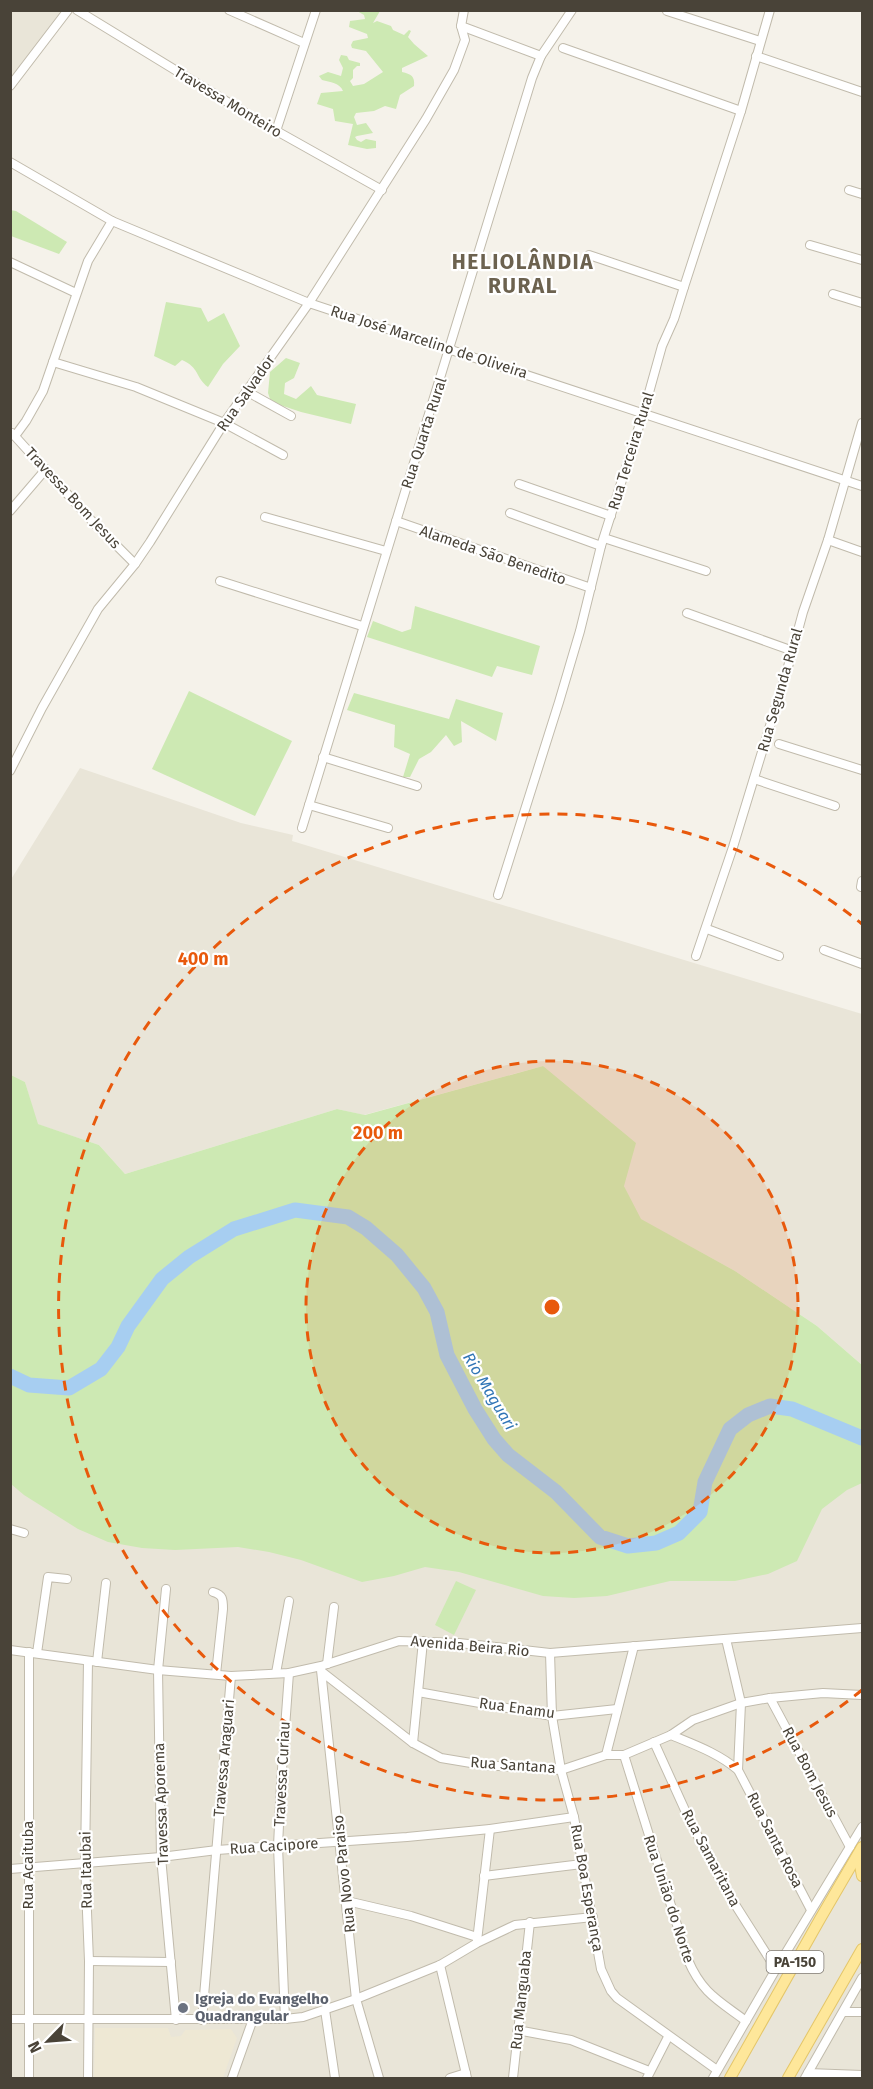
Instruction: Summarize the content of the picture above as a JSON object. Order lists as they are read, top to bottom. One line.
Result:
{"streets":{"main road":["PA-150"],"street":["Travessa Monteiro","Rua José Marcelino de Oliveira","Rua Salvador","Rua Quarta Rural","Rua Terceira Rural","Travessa Bom Jesus","Alameda São Benedito","Rua Segunda Rural","Avenida Beira Rio","Rua Enamu","Travessa Araguari","Rua Santana","Rua Bom Jesus","Travessa Curiau","Travessa Aporema","Rua Santa Rosa","Rua Cacipore","Rua Samaritana","Rua Acaituba","Rua Itaubai","Rua Novo Paraiso","Rua Boa Esperança","Rua União do Norte","Rua Manguaba"]},"crossings":[["Travessa Monteiro","Rua Salvador"],["Rua José Marcelino de Oliveira","Rua Salvador"],["Rua José Marcelino de Oliveira","Rua Quarta Rural"],["Rua José Marcelino de Oliveira","Rua Terceira Rural"],["Rua José Marcelino de Oliveira","Rua Segunda Rural"],["Rua Salvador","Travessa Bom Jesus"],["Rua Quarta Rural","Alameda São Benedito"],["Rua Terceira Rural","Alameda São Benedito"],["Avenida Beira Rio","Travessa Araguari"],["Avenida Beira Rio","Rua Santana"],["Avenida Beira Rio","Travessa Curiau"],["Avenida Beira Rio","Travessa Aporema"],["Avenida Beira Rio","Rua Acaituba"],["Avenida Beira Rio","Rua Itaubai"],["Avenida Beira Rio","Rua Novo Paraiso"],["Avenida Beira Rio","Rua Boa Esperança"],["Rua Enamu","Rua Boa Esperança"],["Travessa Araguari","Rua Cacipore"],["Rua Santana","Rua Bom Jesus"],["Rua Santana","Rua Samaritana"],["Rua Santana","Rua Novo Paraiso"],["Rua Santana","Rua Boa Esperança"],["Rua Santana","Rua União do Norte"],["Travessa Curiau","Rua Cacipore"],["Travessa Aporema","Rua Cacipore"],["Rua Cacipore","Rua Acaituba"],["Rua Cacipore","Rua Itaubai"],["Rua Cacipore","Rua Novo Paraiso"],["Rua Cacipore","Rua Boa Esperança"]],"districts":["HELIOLÂNDIA RURAL"],"water":["Rio Maguari"],"places":["Igreja do Evangelho Quadrangular"],"north":"bottom left","rings":["400 m","200 m"]}
